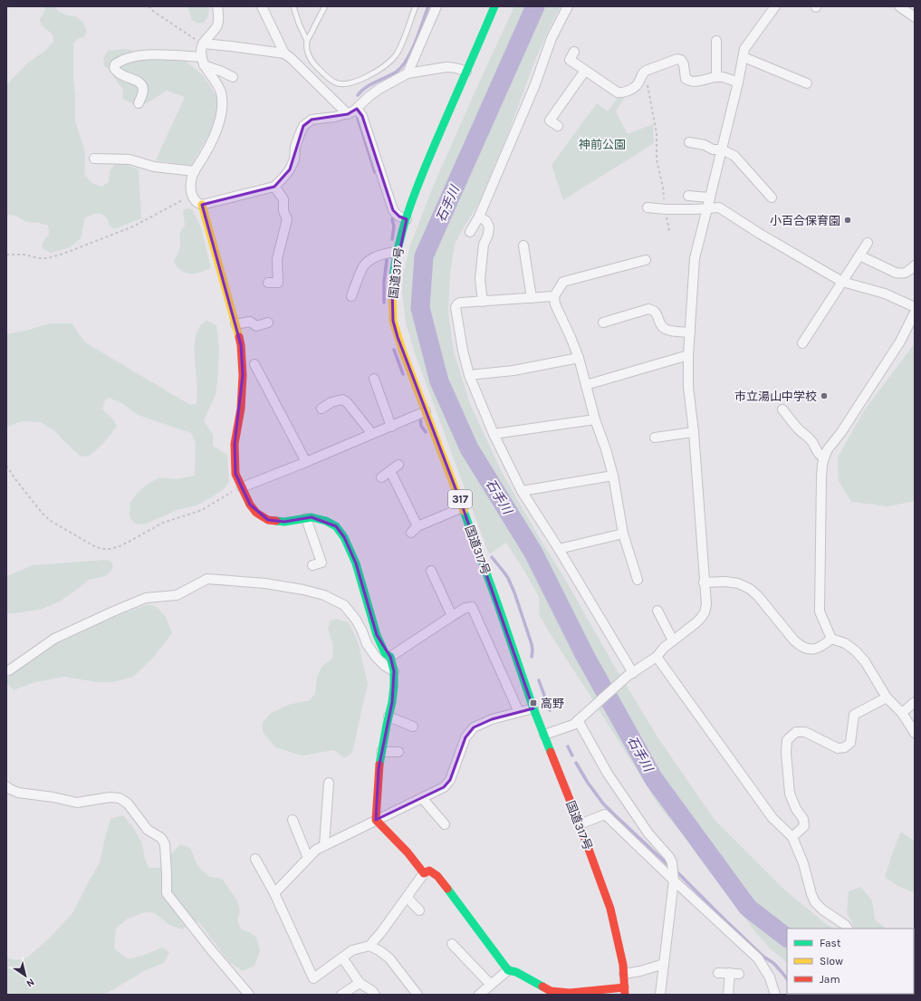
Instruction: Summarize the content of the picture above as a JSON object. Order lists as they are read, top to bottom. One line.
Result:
{"streets":{"main road":["国道317号","317"]},"water":["石手川"],"parks":["神前公園"],"places":{"other":["小百合保育園","市立湯山中学校"],"transit":["高野"]},"legend":["Fast","Slow","Jam"],"north":"bottom right"}
